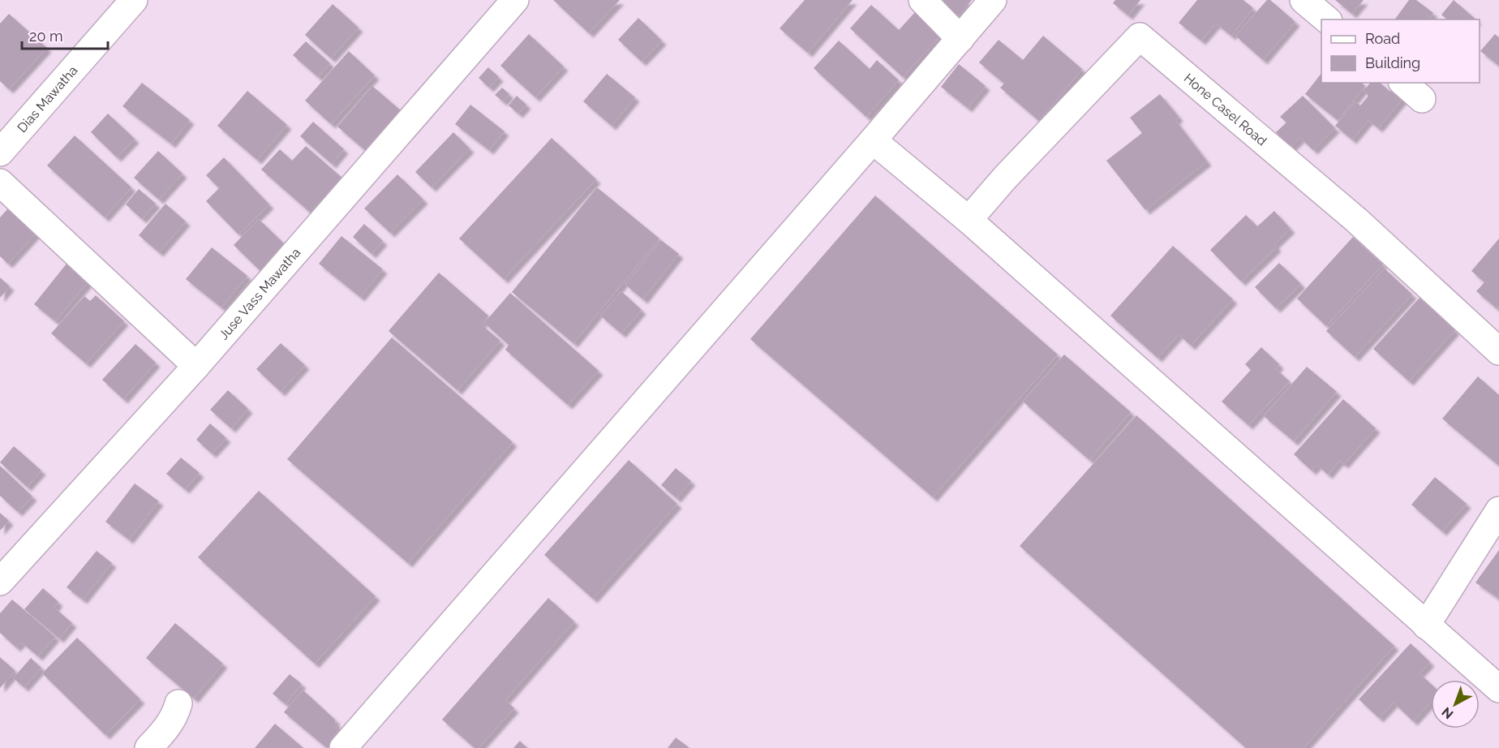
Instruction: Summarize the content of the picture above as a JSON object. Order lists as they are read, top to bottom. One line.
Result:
{"streets":{"street":["Dias Mawatha","Hone Casel Road","Juse Vass Mawatha"]},"legend":["Road","Building"],"scale_bar":"20 m","north":"bottom left"}
